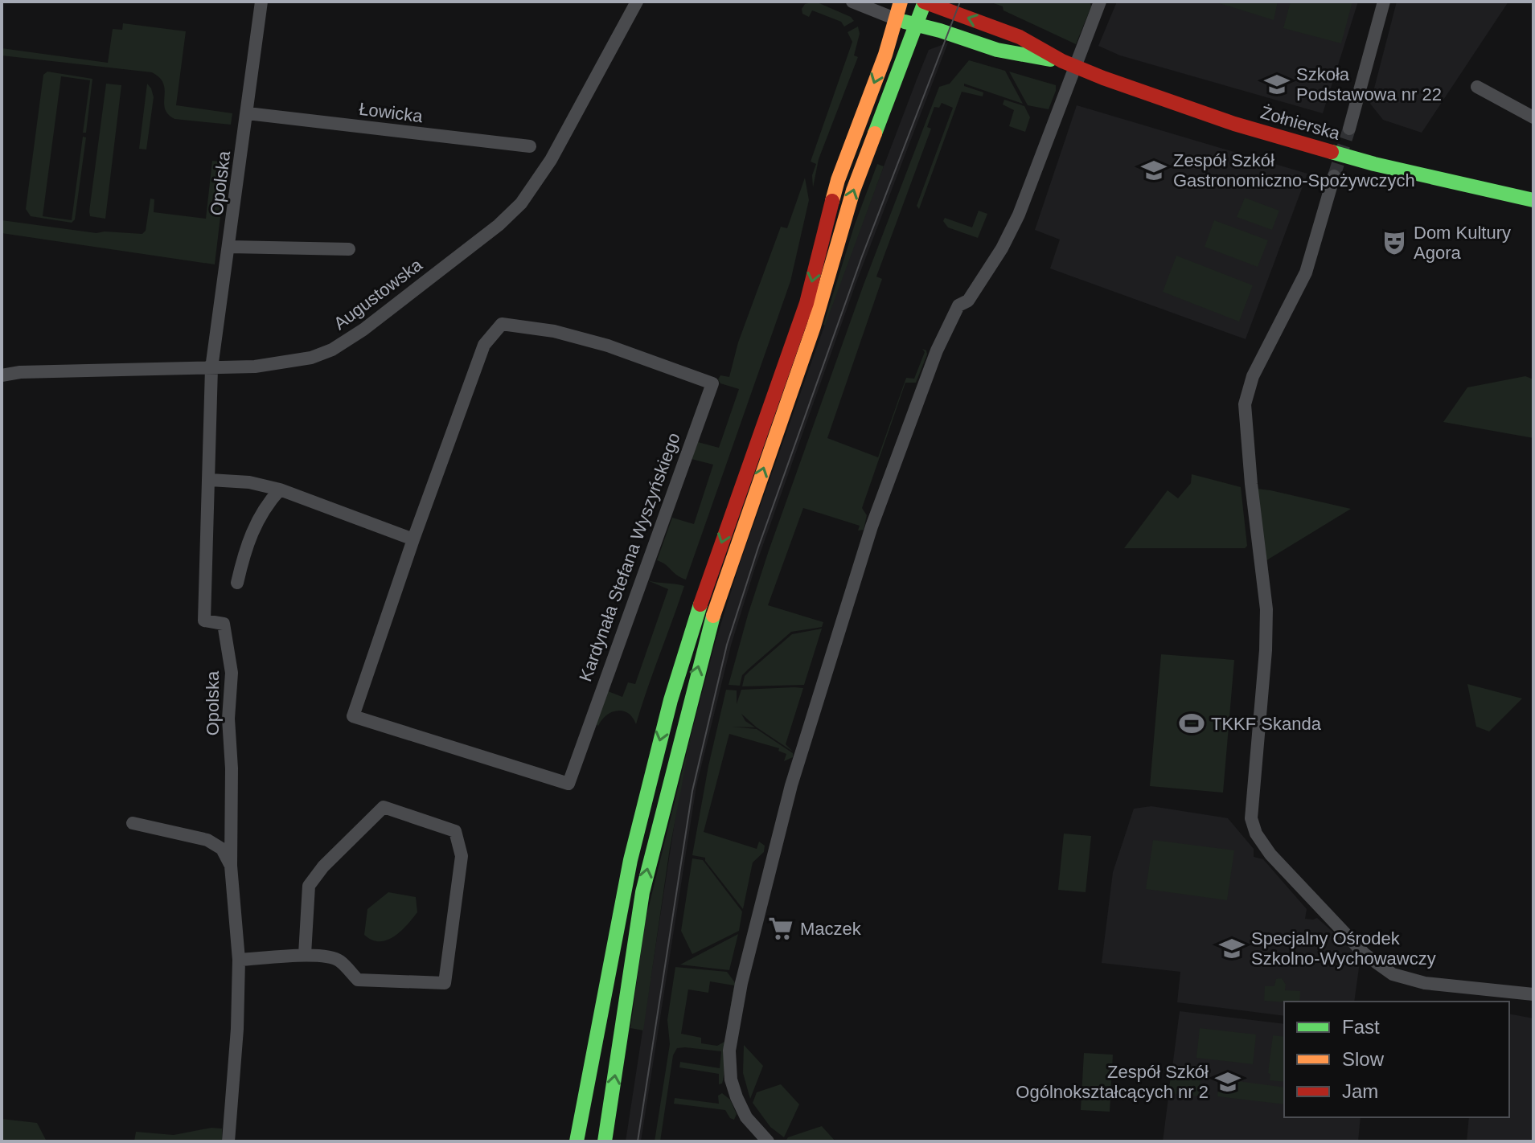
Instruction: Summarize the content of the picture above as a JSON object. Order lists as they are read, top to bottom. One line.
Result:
{"streets":{"main road":["Żołnierska"],"street":["Łowicka","Opolska","Augustowska","Kardynała Stefana Wyszyńskiego"]},"crossings":[["Łowicka","Opolska"],["Opolska","Augustowska"]],"places":{"school or university":["Szkoła Podstawowa nr 22","Zespół Szkół Gastronomiczno-Spożywczych","Specjalny Ośrodek Szkolno-Wychowawczy","Zespół Szkół Ogólnokształcących nr 2"],"theatre":["Dom Kultury Agora"],"sports":["TKKF Skanda"],"supermarket":["Maczek"]},"legend":["Fast","Slow","Jam"]}
